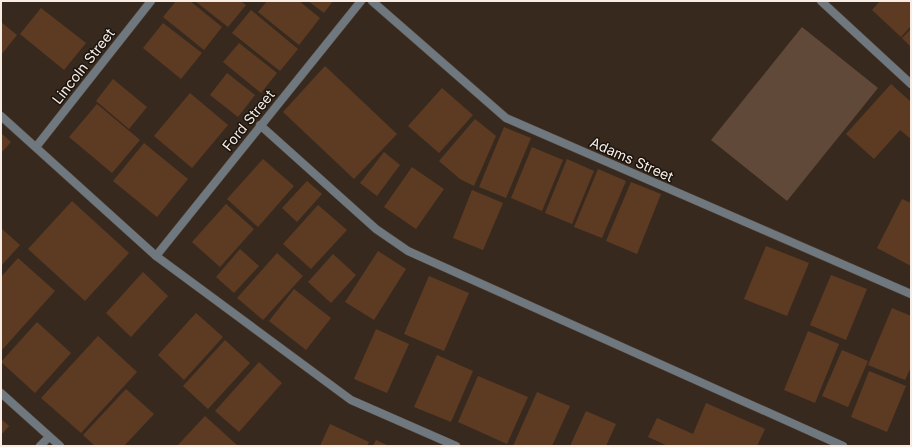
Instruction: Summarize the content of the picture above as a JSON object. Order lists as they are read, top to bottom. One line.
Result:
{"streets":{"street":["Lincoln Street","Ford Street","Adams Street"]}}
